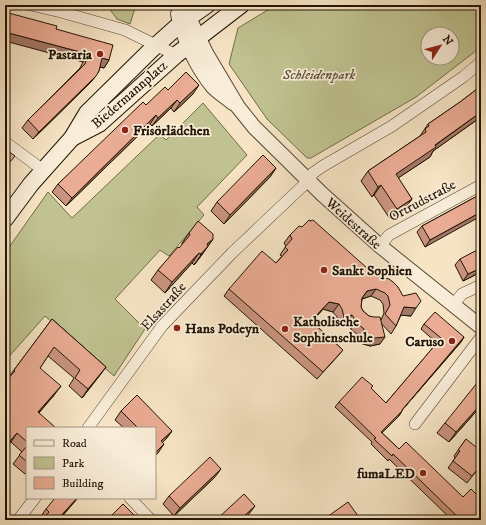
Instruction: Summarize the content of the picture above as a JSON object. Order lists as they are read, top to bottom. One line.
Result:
{"streets":{"main road":["Biedermannplatz"],"street":["Ortrudstraße","Weidestraße","Elsastraße"]},"crossings":[["Biedermannplatz","Weidestraße"],["Ortrudstraße","Weidestraße"],["Weidestraße","Elsastraße"]],"parks":["Schleidenpark"],"places":["Pastaria","Frisörlädchen","Sankt Sophien","Hans Podeyn","Katholische Sophienschule","Caruso","fumaLED"],"legend":["Road","Park","Building"],"north":"top right"}
